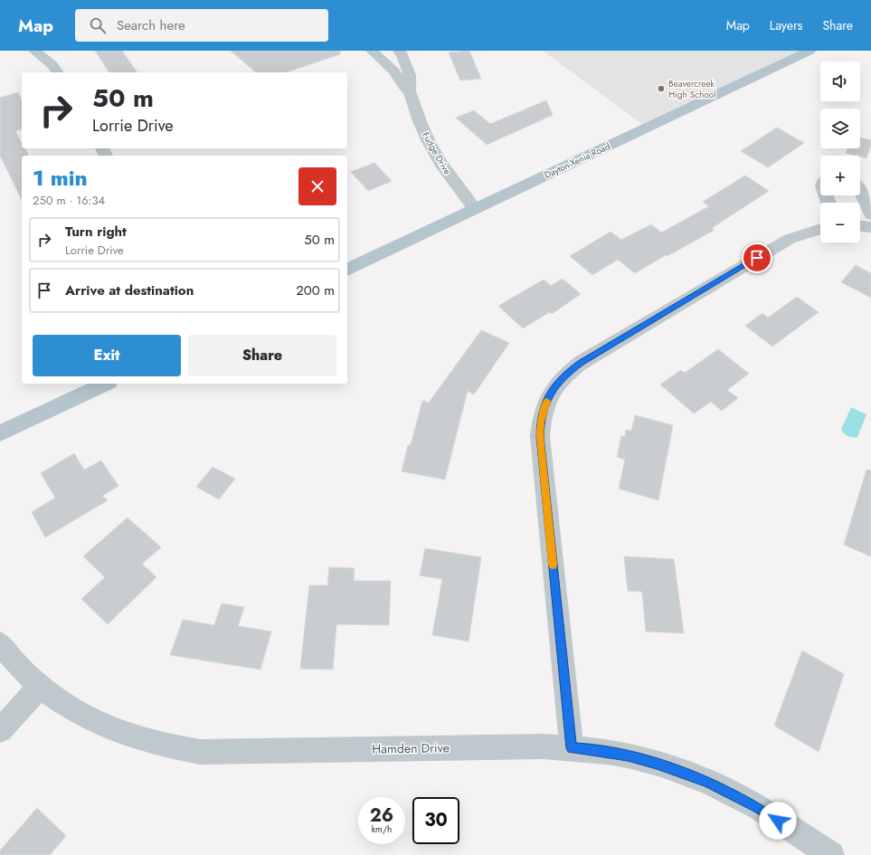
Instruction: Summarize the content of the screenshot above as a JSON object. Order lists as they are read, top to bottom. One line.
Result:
{"streets":{"main road":["Dayton-Xenia Road"],"street":["Fudge Drive","Hamden Drive"]},"crossings":[["Fudge Drive","Dayton-Xenia Road"]],"places":["Beavercreek High School"],"page":{"header":"Map","search":"Search here","nav":["Map","Layers","Share"],"map_buttons":["+","−"],"turn":["50 m","Lorrie Drive"],"heading":["1 min","250 m · 16:34"],"list":[{"name":"Turn right","note":"Lorrie Drive","value":"50 m"},{"name":"Arrive at destination","value":"200 m"}],"buttons":["Exit","Share"],"speed":"26 km/h","limit":"30"}}
